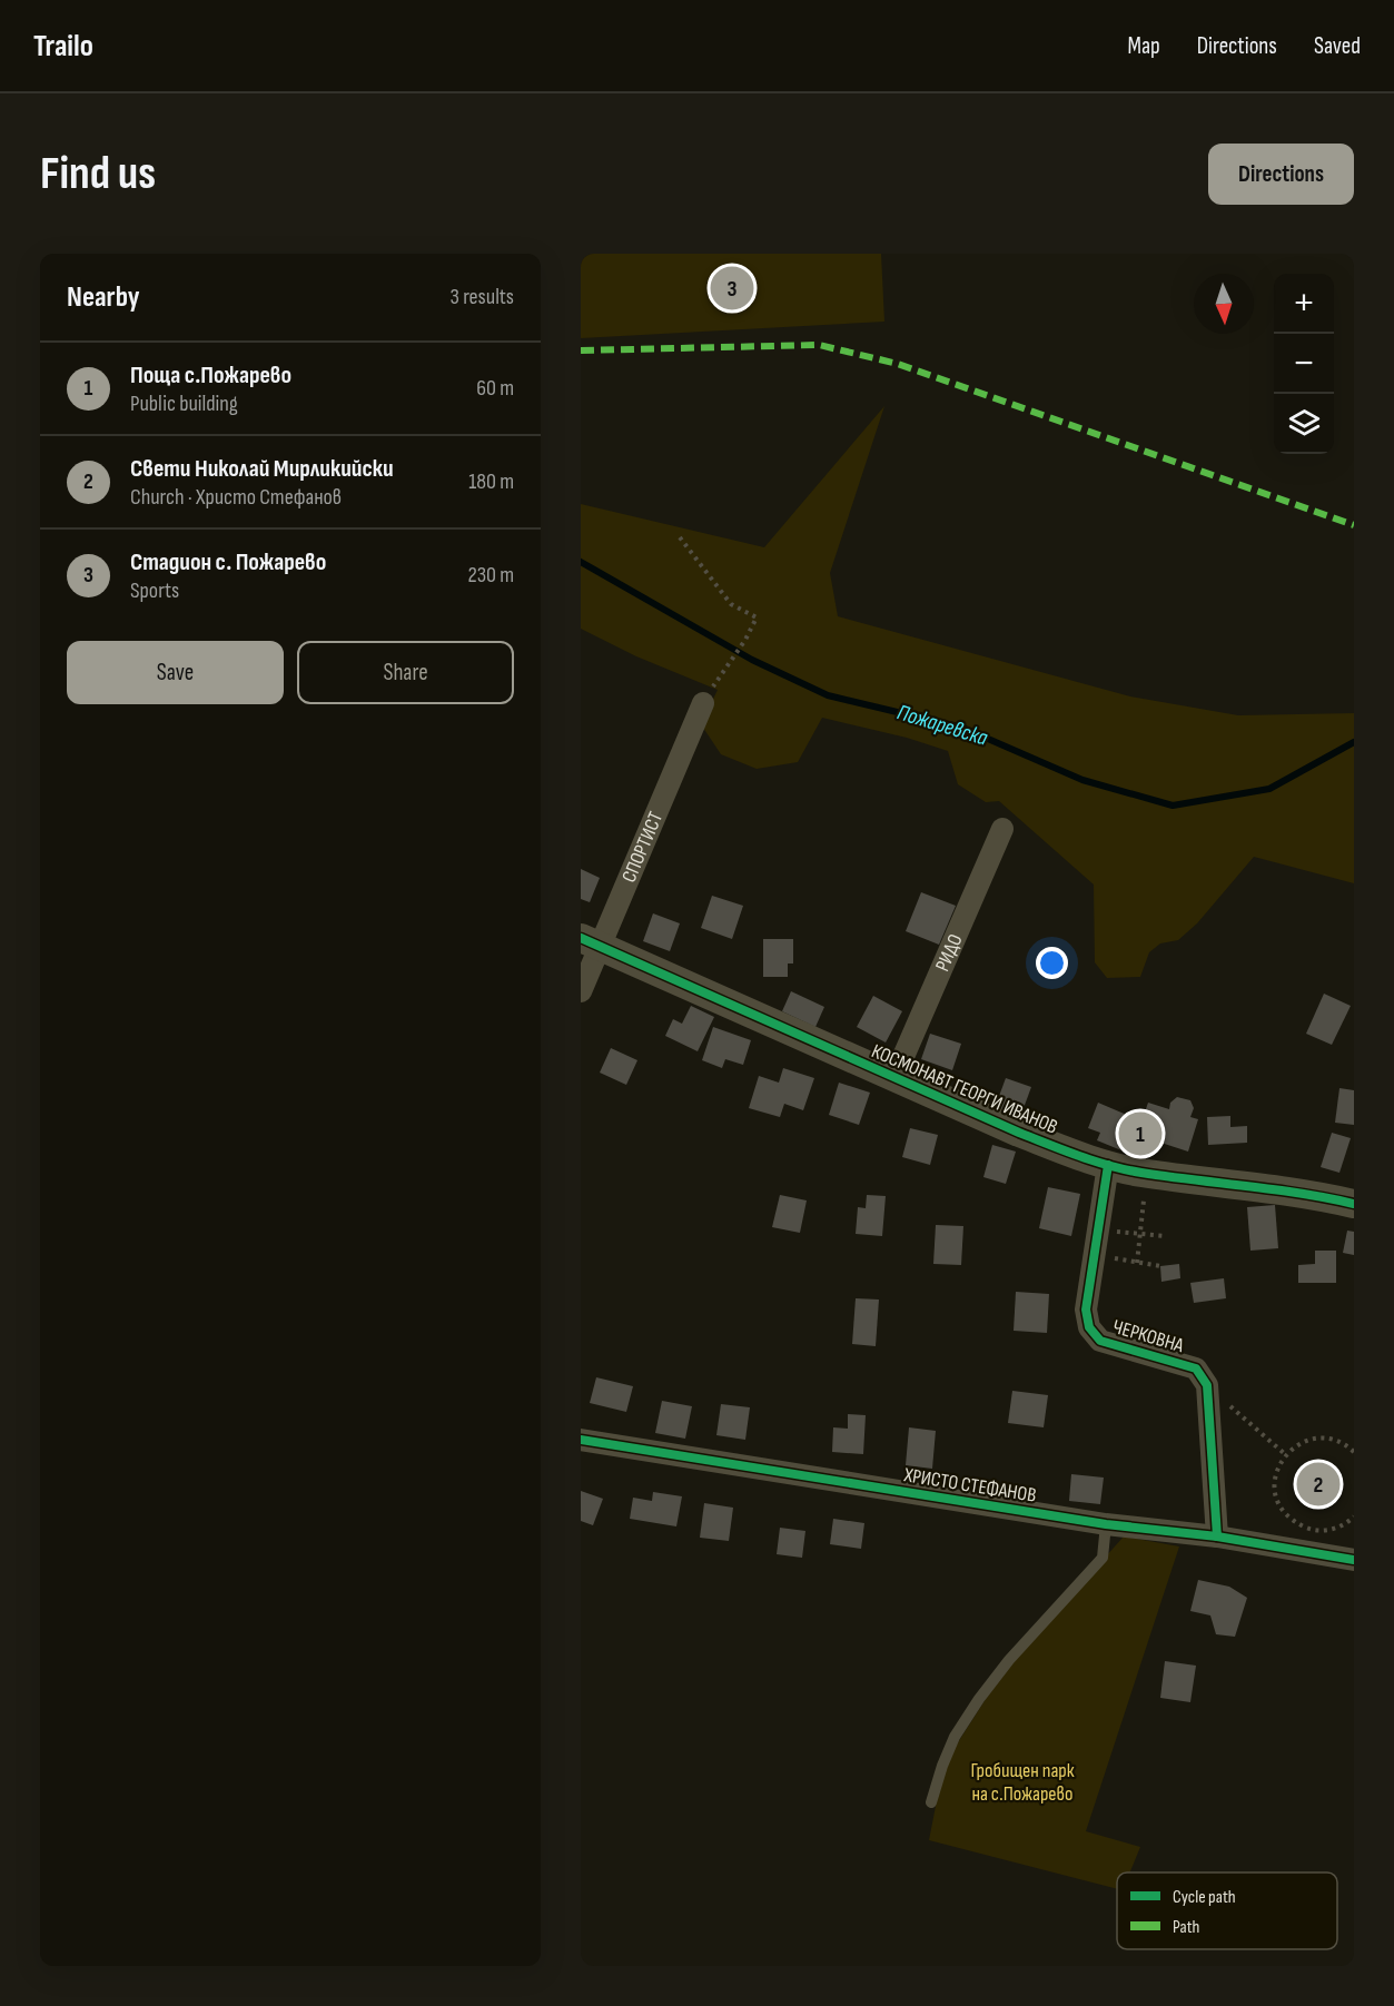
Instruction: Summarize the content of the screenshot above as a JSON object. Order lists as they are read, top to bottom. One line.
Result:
{"streets":{"street":["СПОРТИСТ","РИДО","КОСМОНАВТ ГЕОРГИ ИВАНОВ","ЧЕРКОВНА","ХРИСТО СТЕФАНОВ"]},"crossings":[["СПОРТИСТ","КОСМОНАВТ ГЕОРГИ ИВАНОВ"],["РИДО","КОСМОНАВТ ГЕОРГИ ИВАНОВ"],["КОСМОНАВТ ГЕОРГИ ИВАНОВ","ЧЕРКОВНА"]],"water":["Пожаревска"],"parks":["Гробищен парк на с.Пожарево"],"legend":["Cycle path","Path"],"north":"bottom","page":{"header":"Trailo","nav":["Map","Directions","Saved"],"buttons":["Directions",["Save","Share"]],"title":"Find us","heading":["Nearby","3 results"],"pins":["3","1","2"],"map_buttons":["+","−"],"list":[{"mark":"1","name":"Поща с.Пожарево","note":"Public building","value":"60 m"},{"mark":"2","name":"Свети Николай Мирликийски","note":"Church · Христо Стефанов","value":"180 m"},{"mark":"3","name":"Стадион с. Пожарево","note":"Sports","value":"230 m"}]}}
